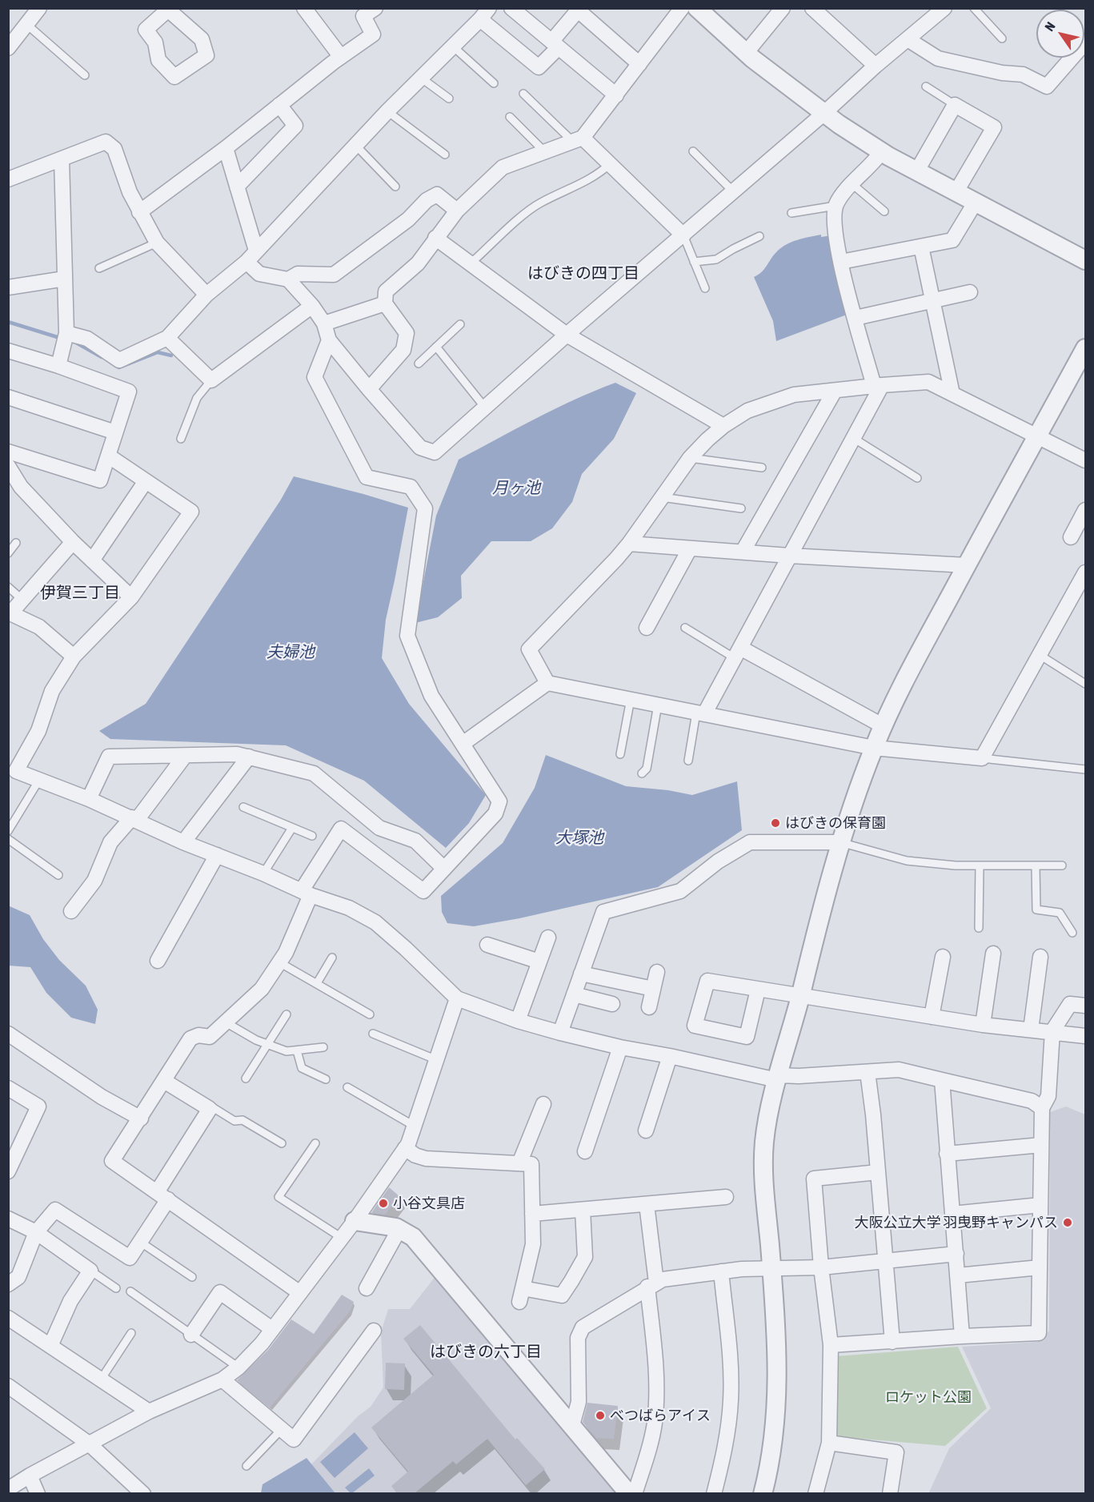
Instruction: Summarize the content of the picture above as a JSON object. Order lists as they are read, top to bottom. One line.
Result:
{"districts":["はびきの四丁目","伊賀三丁目","はびきの六丁目"],"water":["月ヶ池","夫婦池","大塚池"],"parks":["ロケット公園"],"places":["はびきの保育園","小谷文具店","大阪公立大学 羽曳野キャンパス","べつばらアイス"],"north":"top left"}
